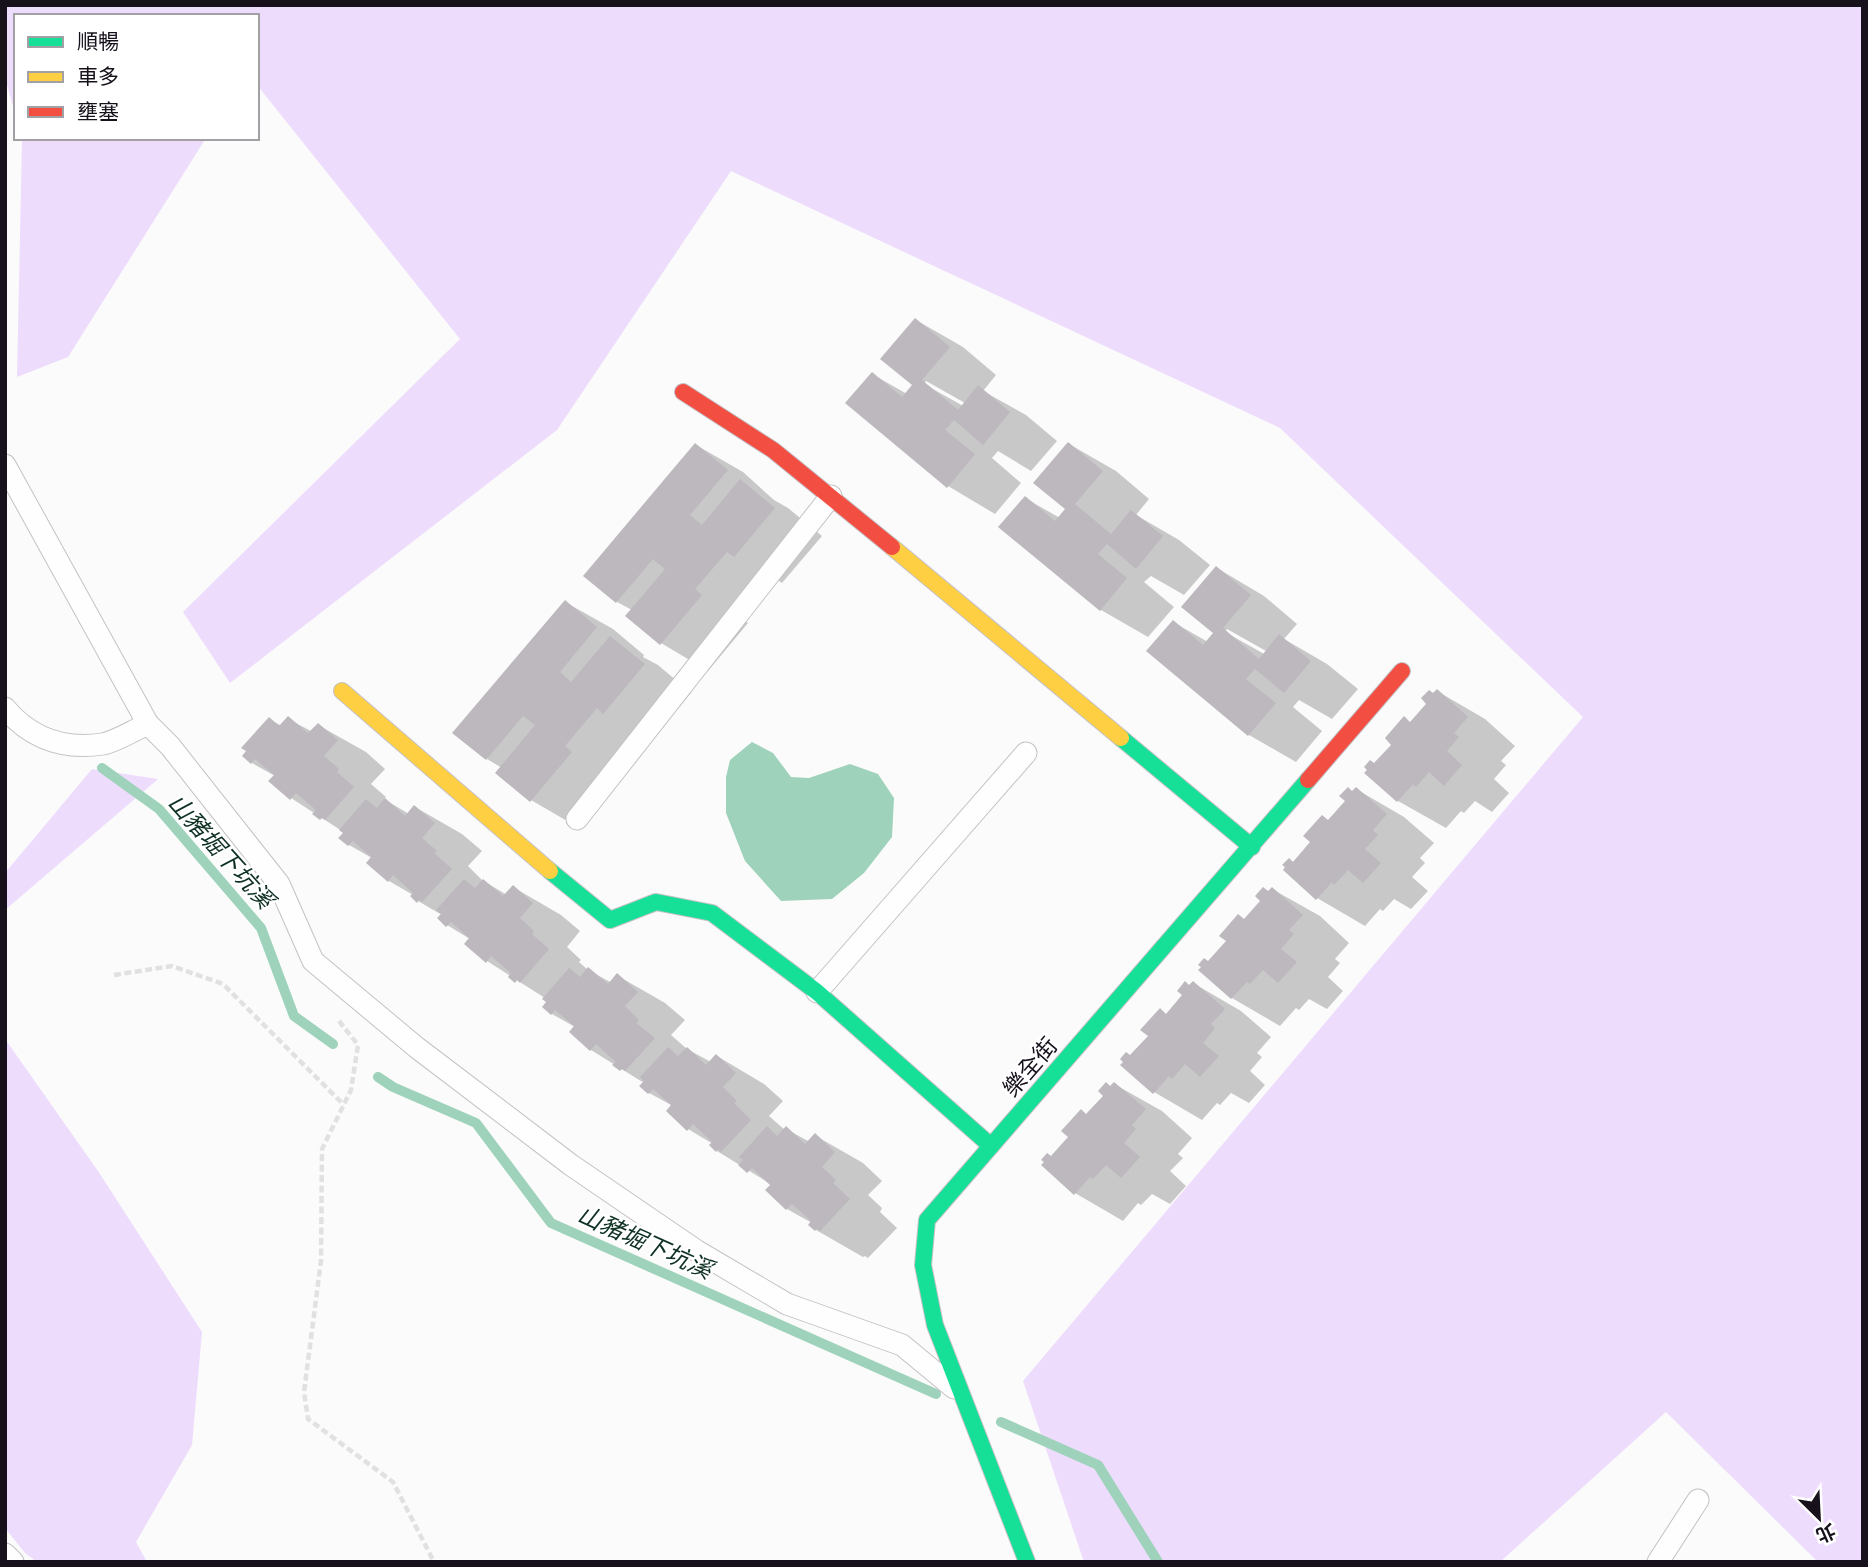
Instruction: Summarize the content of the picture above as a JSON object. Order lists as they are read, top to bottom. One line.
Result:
{"streets":{"street":["樂全街"]},"water":["山豬堀下坑溪"],"legend":["順暢","車多","壅塞"],"north":"bottom right"}
